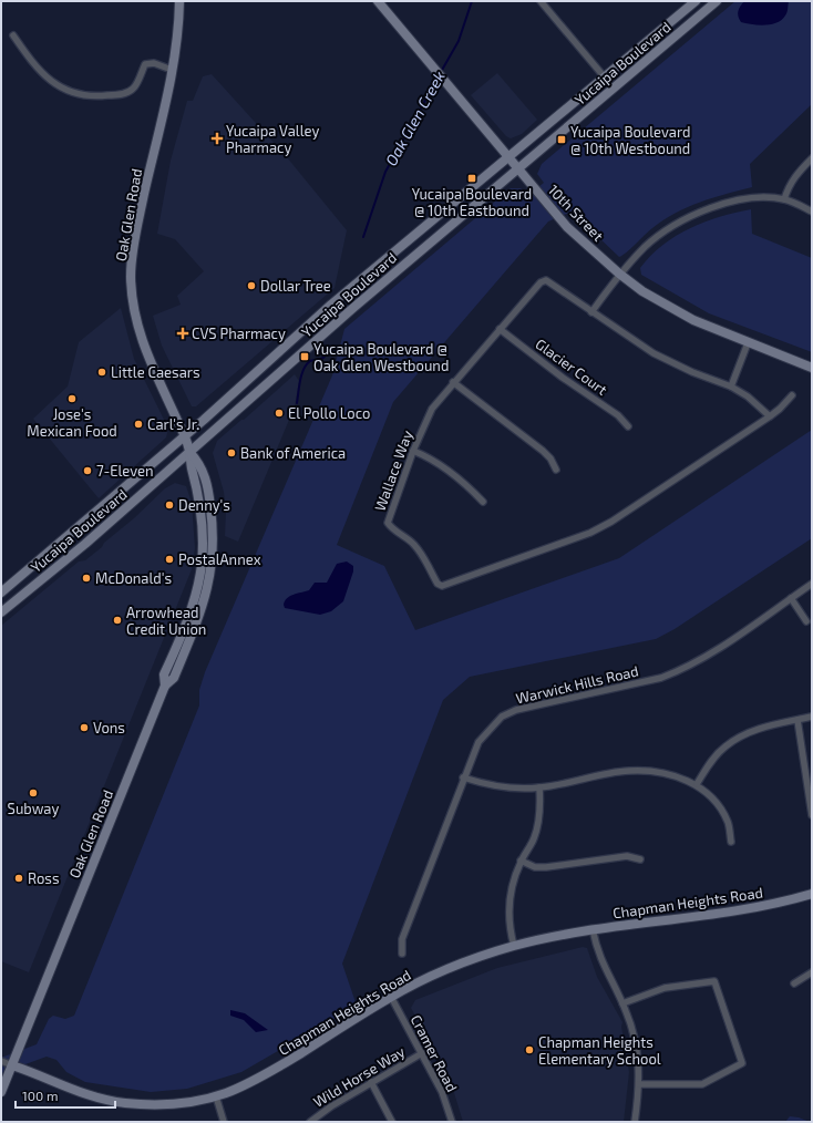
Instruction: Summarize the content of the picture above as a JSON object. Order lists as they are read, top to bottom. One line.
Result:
{"streets":{"main road":["Yucaipa Boulevard","10th Street","Oak Glen Road","Chapman Heights Road"],"street":["Glacier Court","Wallace Way","Warwick Hills Road","Cramer Road","Wild Horse Way"]},"crossings":[["Yucaipa Boulevard","10th Street"],["Yucaipa Boulevard","Oak Glen Road"],["Oak Glen Road","Chapman Heights Road"],["Glacier Court","Wallace Way"],["Chapman Heights Road","Cramer Road"],["Cramer Road","Wild Horse Way"]],"water":["Oak Glen Creek"],"places":{"health":["Yucaipa Valley Pharmacy","CVS Pharmacy"],"transit":["Yucaipa Boulevard @ 10th Westbound","Yucaipa Boulevard @ 10th Eastbound","Yucaipa Boulevard @ Oak Glen Westbound"],"other":["Dollar Tree","Little Caesars","Jose's Mexican Food","El Pollo Loco","Carl's Jr.","Bank of America","7-Eleven","Denny's","PostalAnnex","McDonald's","Arrowhead Credit Union","Vons","Subway","Ross","Chapman Heights Elementary School"]},"scale_bar":"100 m"}
